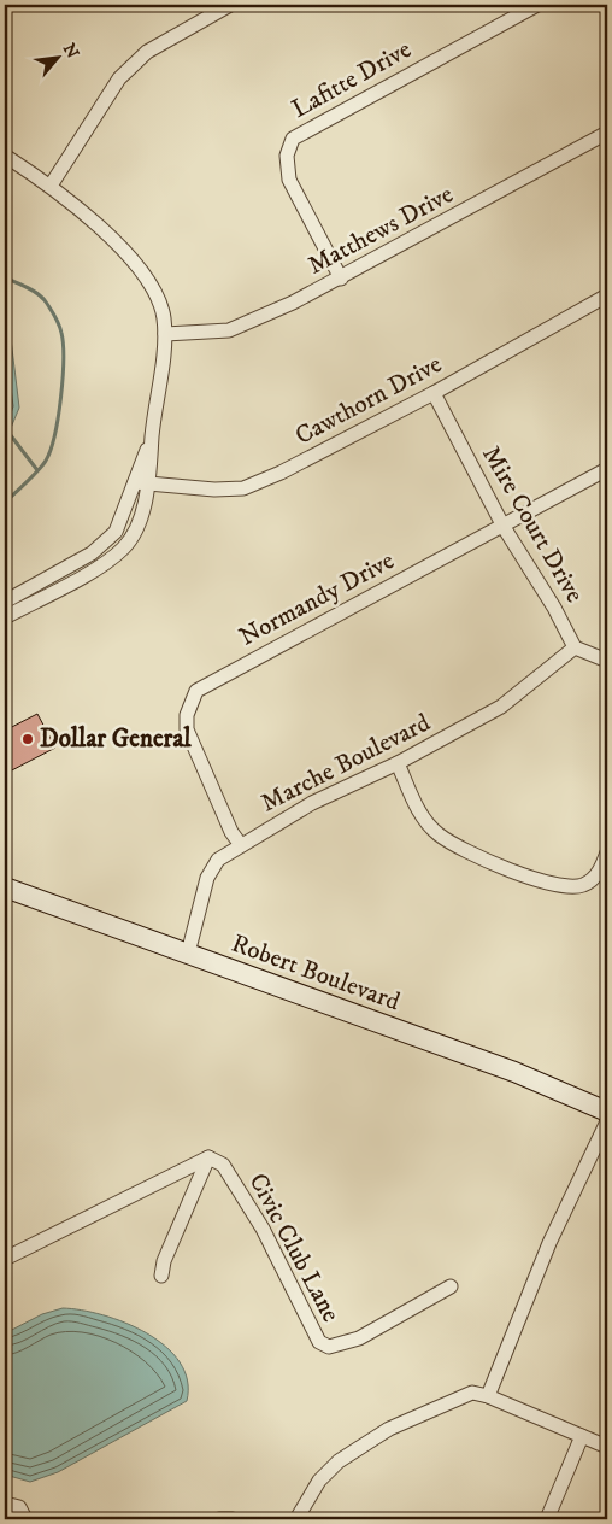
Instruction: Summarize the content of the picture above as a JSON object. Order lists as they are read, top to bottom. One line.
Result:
{"streets":{"main road":["Robert Boulevard"],"street":["Lafitte Drive","Matthews Drive","Cawthorn Drive","Mire Court Drive","Normandy Drive","Marche Boulevard","Civic Club Lane"]},"crossings":[["Lafitte Drive","Matthews Drive"],["Cawthorn Drive","Mire Court Drive"],["Mire Court Drive","Normandy Drive"],["Mire Court Drive","Marche Boulevard"],["Normandy Drive","Marche Boulevard"],["Marche Boulevard","Robert Boulevard"]],"places":["Dollar General"],"north":"top right"}
